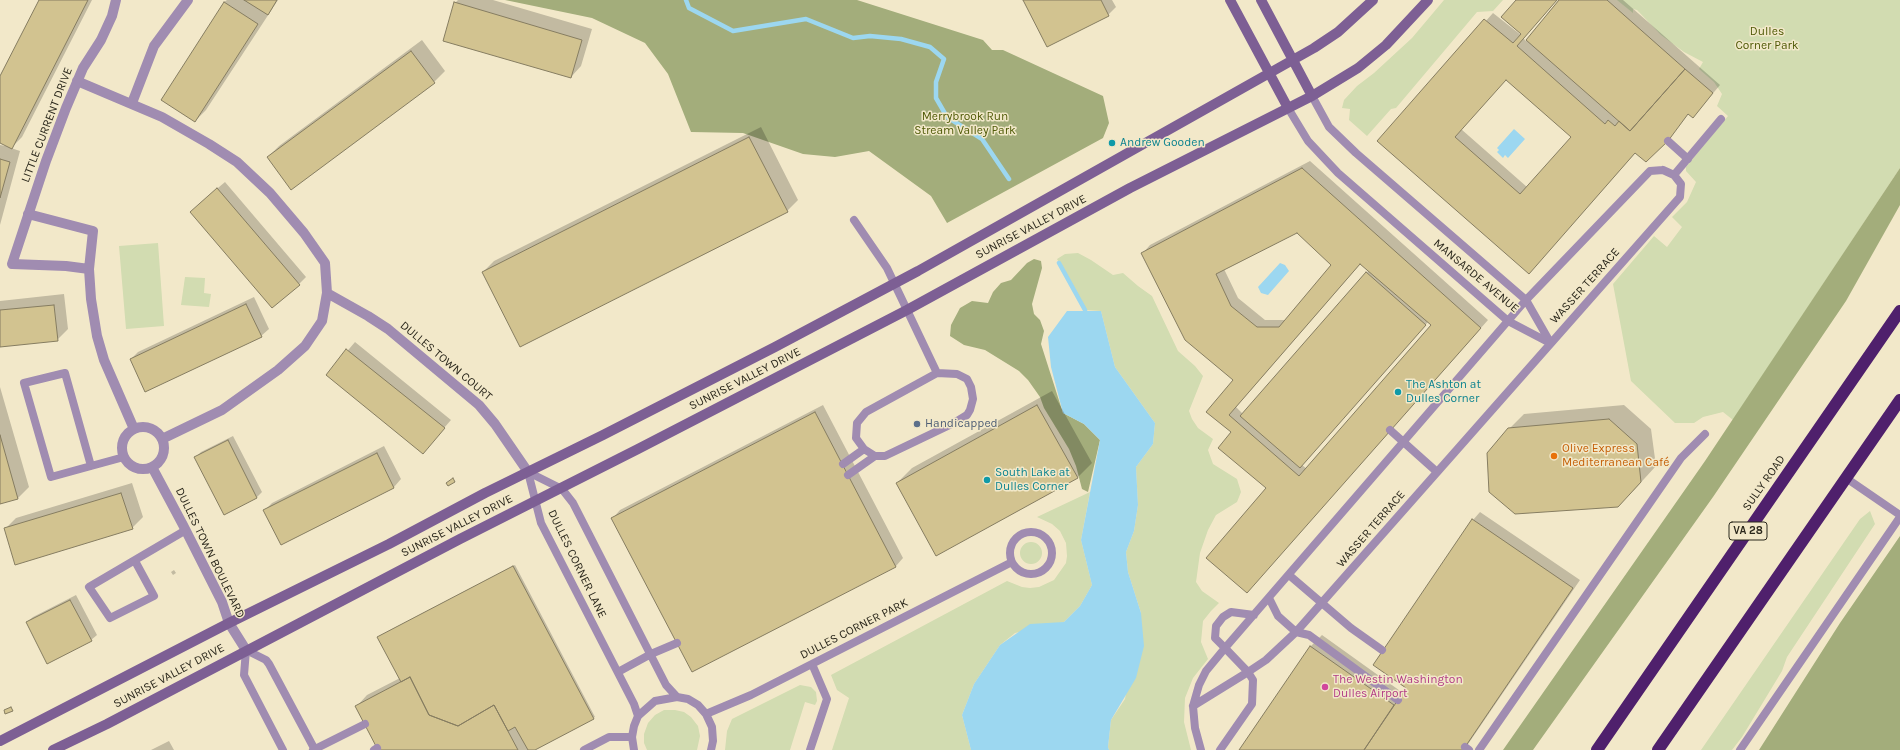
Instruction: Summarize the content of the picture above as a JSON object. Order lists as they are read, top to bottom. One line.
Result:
{"streets":{"highway":["SULLY ROAD","VA 28"],"main road":["SUNRISE VALLEY DRIVE"],"street":["LITTLE CURRENT DRIVE","DULLES TOWN COURT","DULLES TOWN BOULEVARD"],"lane":["MANSARDE AVENUE","WASSER TERRACE","DULLES CORNER LANE","DULLES CORNER PARK"]},"crossings":[["SUNRISE VALLEY DRIVE","MANSARDE AVENUE"],["SUNRISE VALLEY DRIVE","DULLES TOWN COURT"],["SUNRISE VALLEY DRIVE","DULLES TOWN BOULEVARD"],["SUNRISE VALLEY DRIVE","DULLES CORNER LANE"],["MANSARDE AVENUE","WASSER TERRACE"],["DULLES TOWN COURT","DULLES CORNER LANE"]],"parks":["Dulles Corner Park","Merrybrook Run Stream Valley Park"],"places":["Andrew Gooden","The Ashton at Dulles Corner","Handicapped","Olive Express Mediterranean Café","South Lake at Dulles Corner","The Westin Washington Dulles Airport"]}
